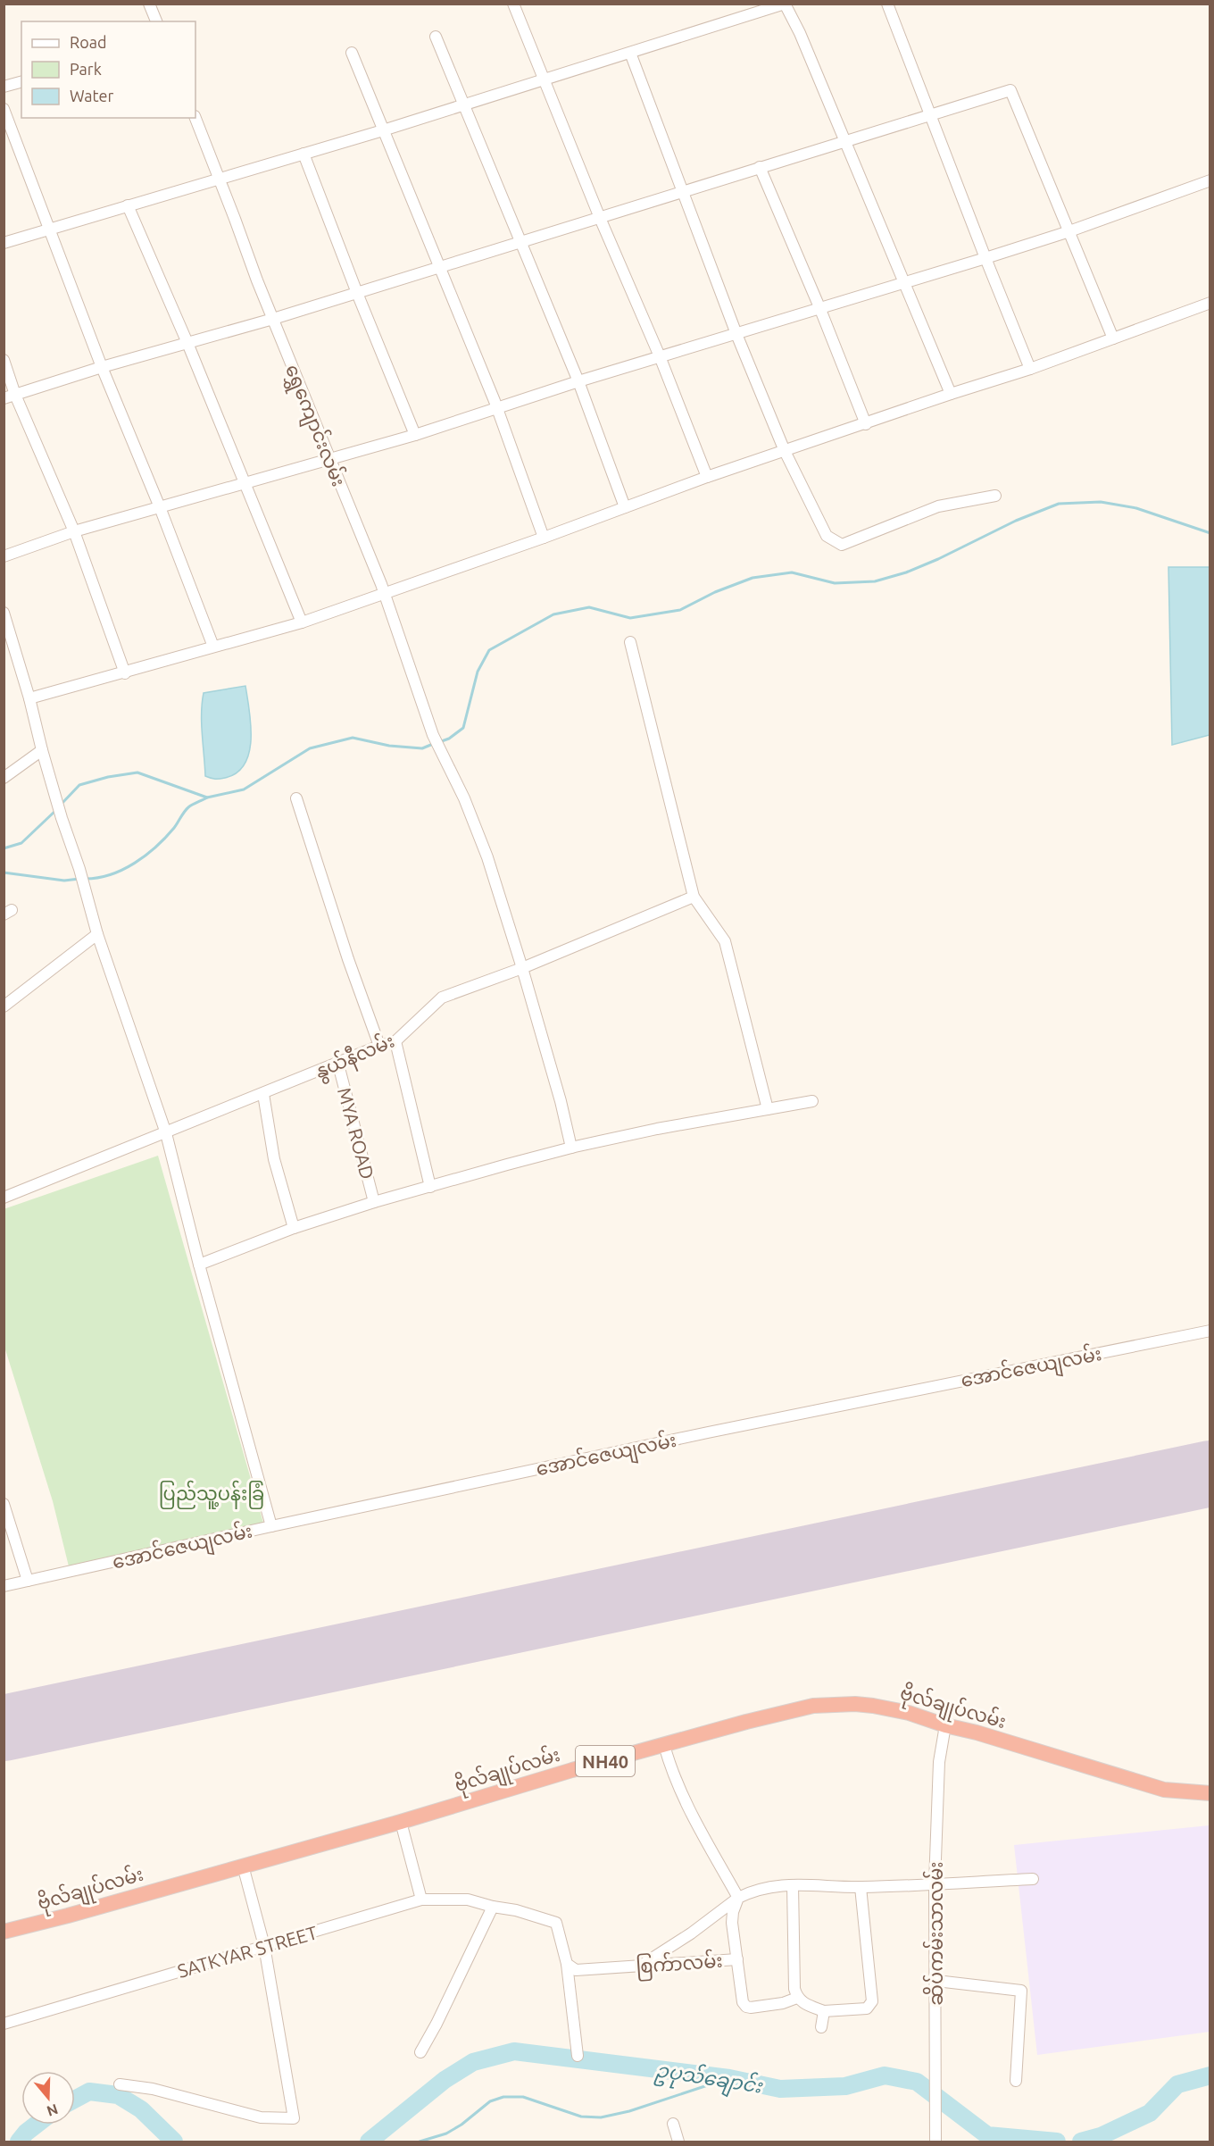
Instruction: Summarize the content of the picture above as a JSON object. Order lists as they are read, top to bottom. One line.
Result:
{"streets":{"highway":["ဗိုလ်ချုပ်လမ်း","NH40"],"street":["ရွှေကျောင်းလမ်း","နွယ်နီလမ်း","MYA ROAD","အောင်ဇေယျလမ်း","ဆိပ်ကမ်းသာလမ်း","SATKYAR STREET","စြက်ာလမ်း"]},"crossings":[["ရွှေကျောင်းလမ်း","နွယ်နီလမ်း"],["နွယ်နီလမ်း","MYA ROAD"],["ဗိုလ်ချုပ်လမ်း","ဆိပ်ကမ်းသာလမ်း"]],"water":["ဥပုသ်ချောင်း"],"parks":["ပြည်သူ့ပန်းခြံ"],"legend":["Road","Park","Water"],"north":"bottom"}
